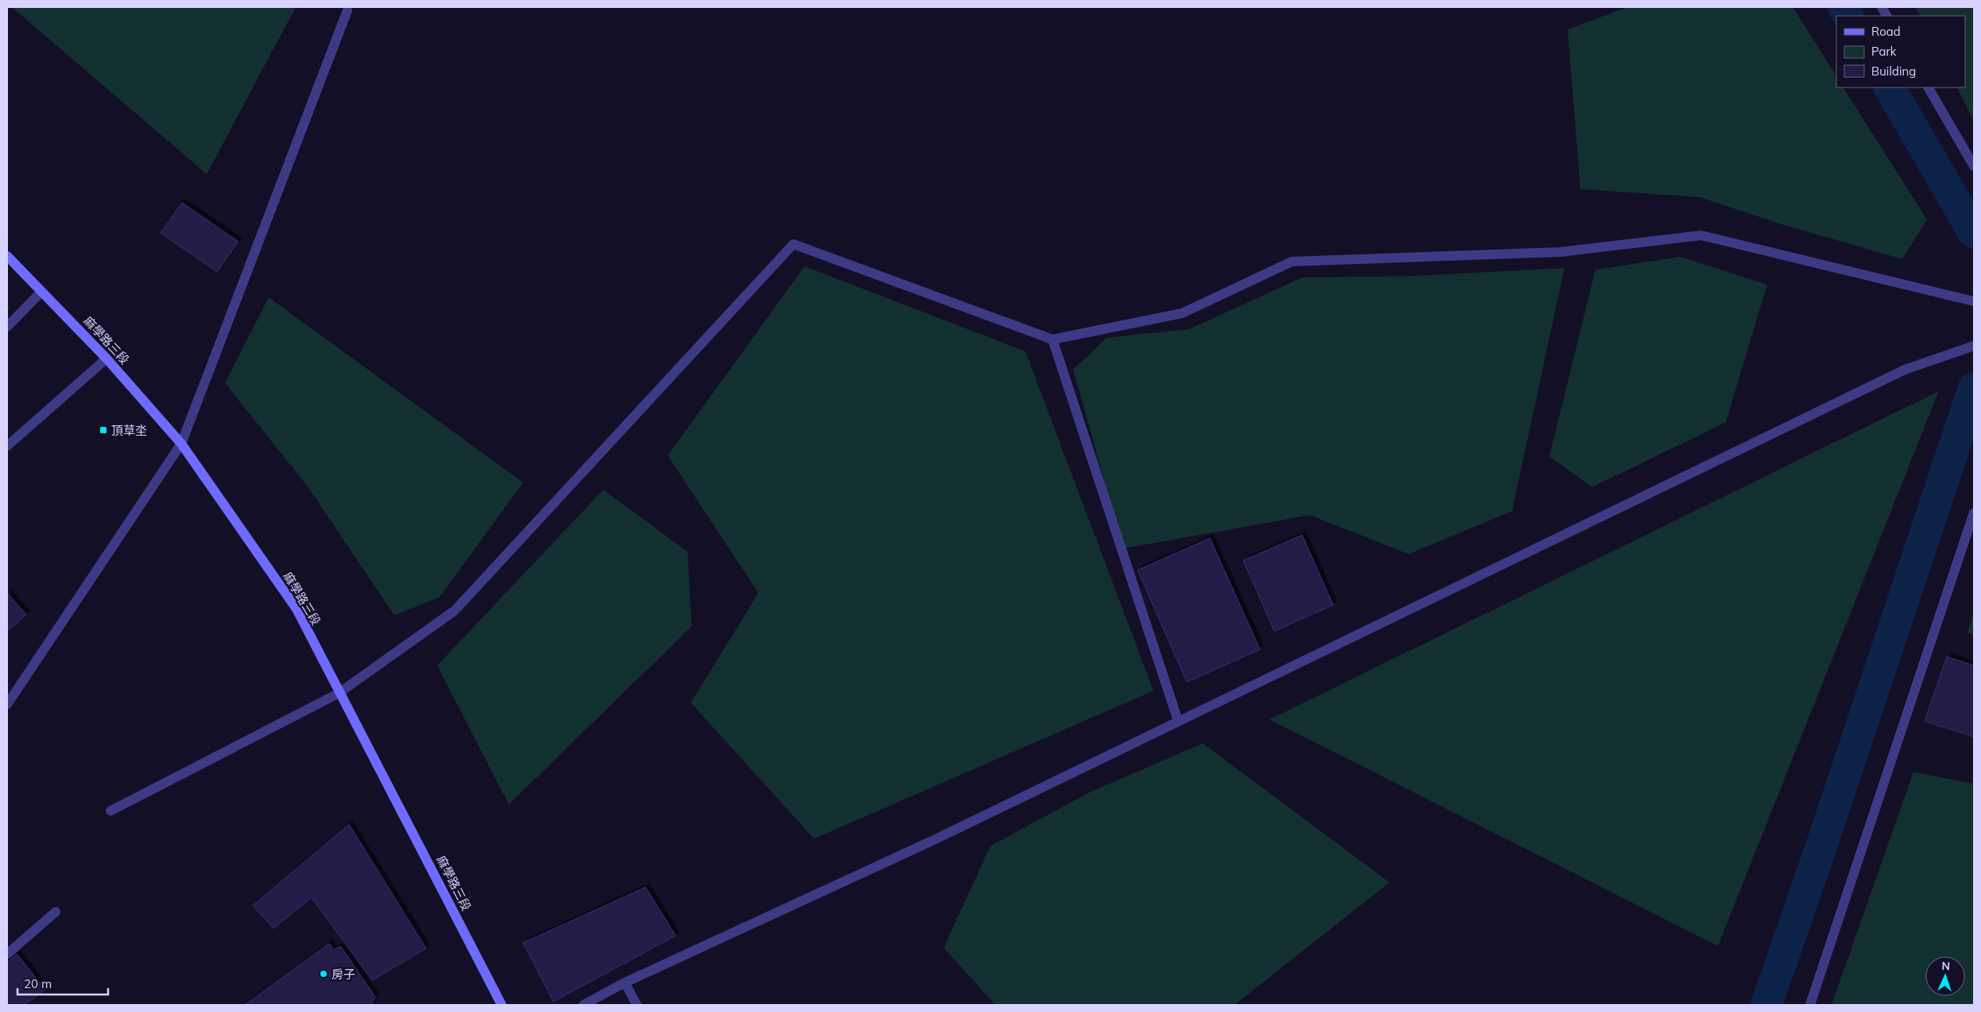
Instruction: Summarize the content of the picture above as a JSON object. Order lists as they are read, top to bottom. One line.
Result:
{"streets":{"main road":["麻學路三段"]},"places":{"transit":["頂草坔"],"other":["房子"]},"legend":["Road","Park","Building"],"scale_bar":"20 m","north":"top"}
